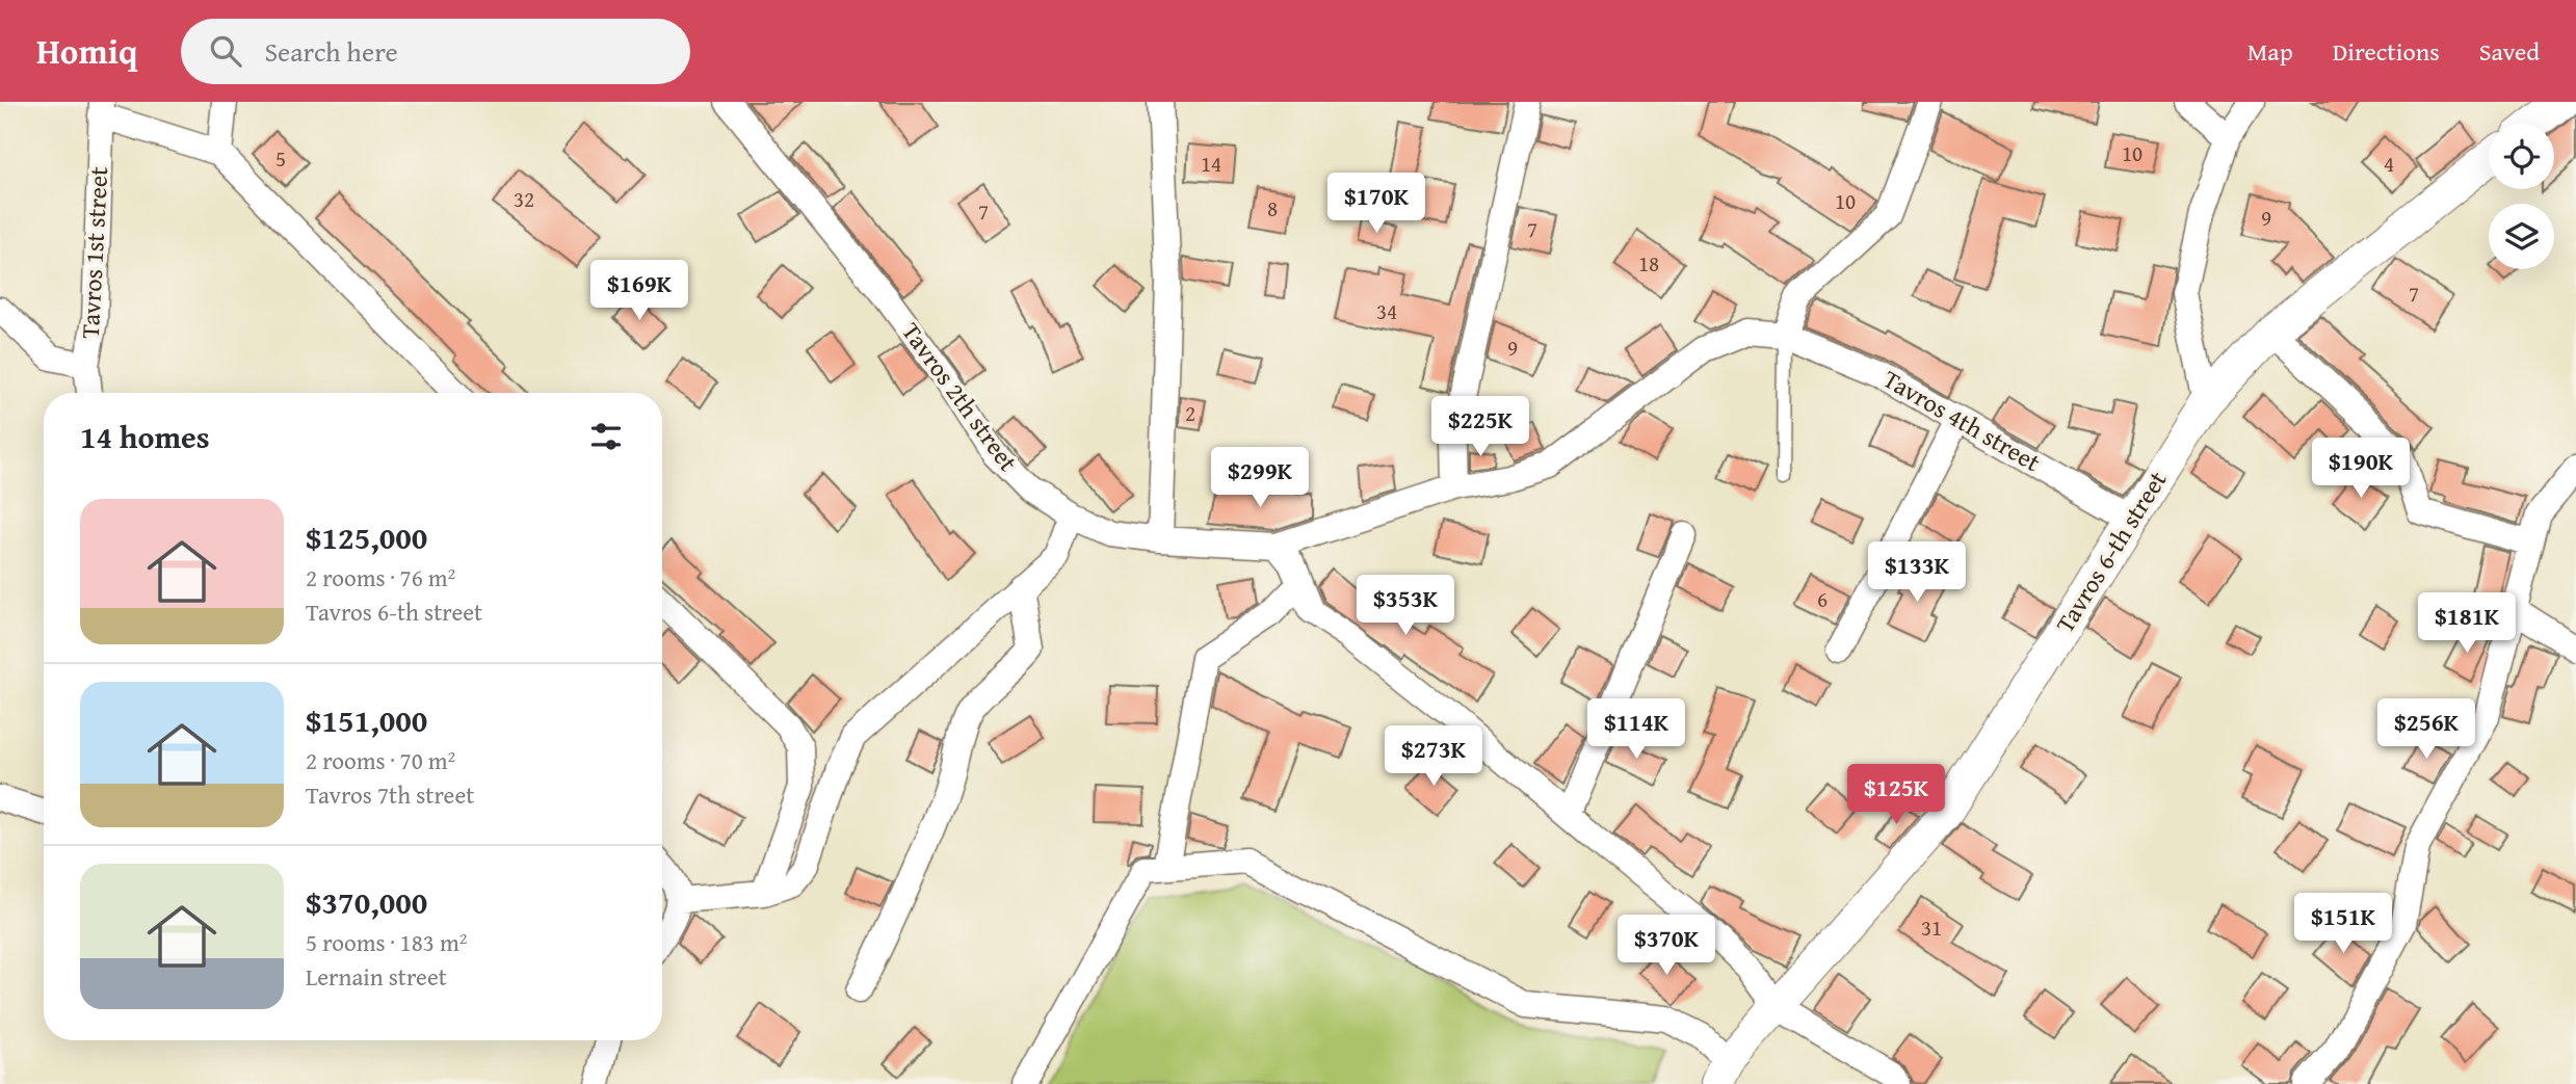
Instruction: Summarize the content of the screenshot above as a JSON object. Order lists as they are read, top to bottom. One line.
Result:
{"streets":{"street":["Tavros 1st street","Tavros 2th street","Tavros 4th street","Tavros 6-th street"]},"crossings":[["Tavros 2th street","Tavros 4th street"],["Tavros 4th street","Tavros 6-th street"]],"house_numbers":["10","5","14","4","32","10","8","7","9","7","18","7","34","9","2","6","31"],"page":{"header":"Homiq","search":"Search here","nav":["Map","Directions","Saved"],"price":["$170K","$169K","$225K","$190K","$299K","$133K","$353K","$181K","$114K","$256K","$273K","$125K","$151K","$370K"],"heading":"14 homes","list":[{"name":"$125,000","note":"2 rooms · 76 m² · Tavros 6-th street"},{"name":"$151,000","note":"2 rooms · 70 m² · Tavros 7th street"},{"name":"$370,000","note":"5 rooms · 183 m² · Lernain street"}]}}
